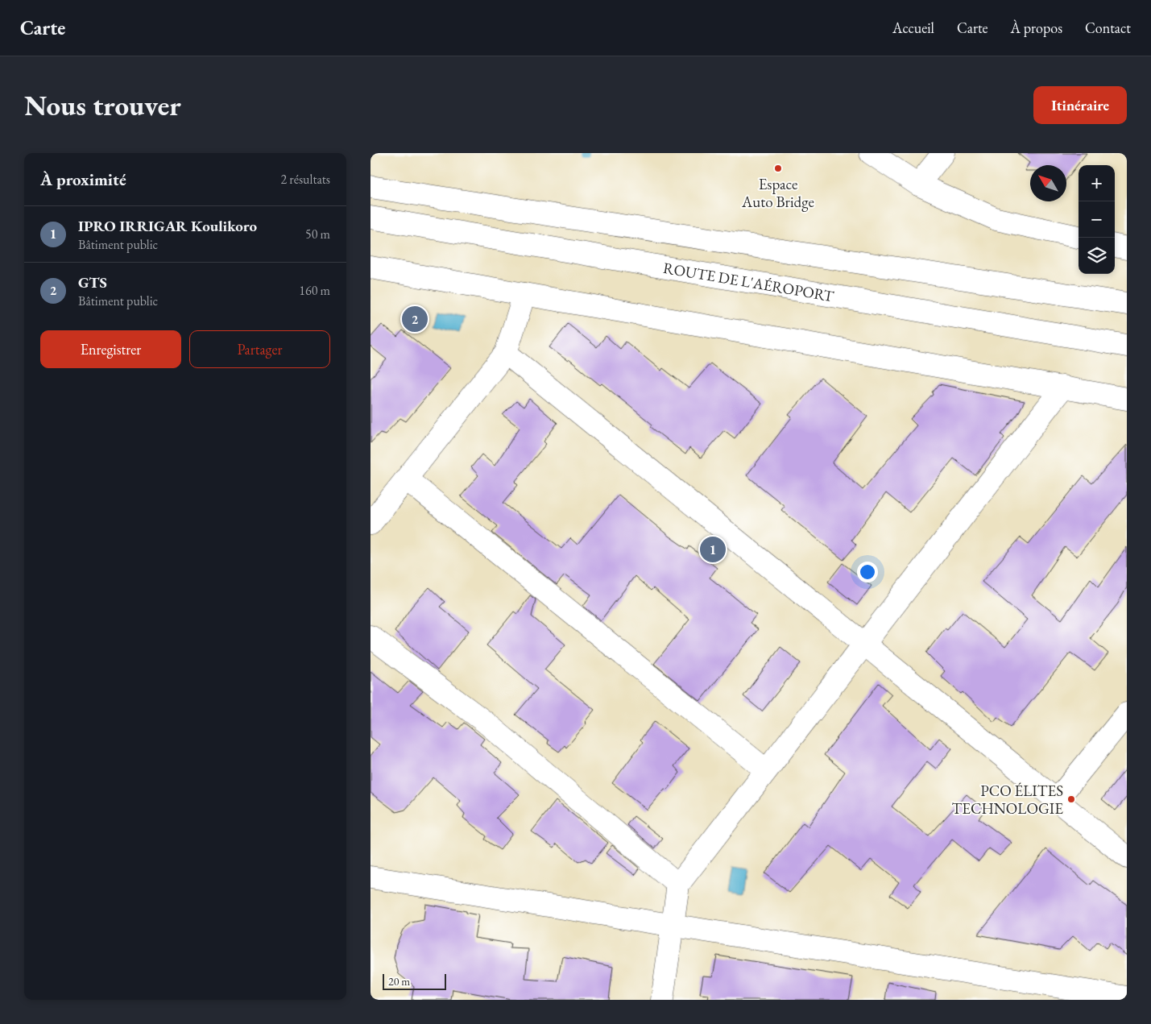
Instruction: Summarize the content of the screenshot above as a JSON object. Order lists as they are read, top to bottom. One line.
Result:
{"streets":{"main road":["ROUTE DE L'AÉROPORT"]},"places":["Espace Auto Bridge","PCO ÉLITES TECHNOLOGIE"],"scale_bar":"20 m","north":"top left","page":{"header":"Carte","nav":["Accueil","Carte","À propos","Contact"],"buttons":["Itinéraire",["Enregistrer","Partager"]],"title":"Nous trouver","heading":["À proximité","2 résultats"],"map_buttons":["+","−"],"list":[{"mark":"1","name":"IPRO IRRIGAR Koulikoro","note":"Bâtiment public","value":"50 m"},{"mark":"2","name":"GTS","note":"Bâtiment public","value":"160 m"}],"pins":["2","1"],"scale":"20 m"}}
